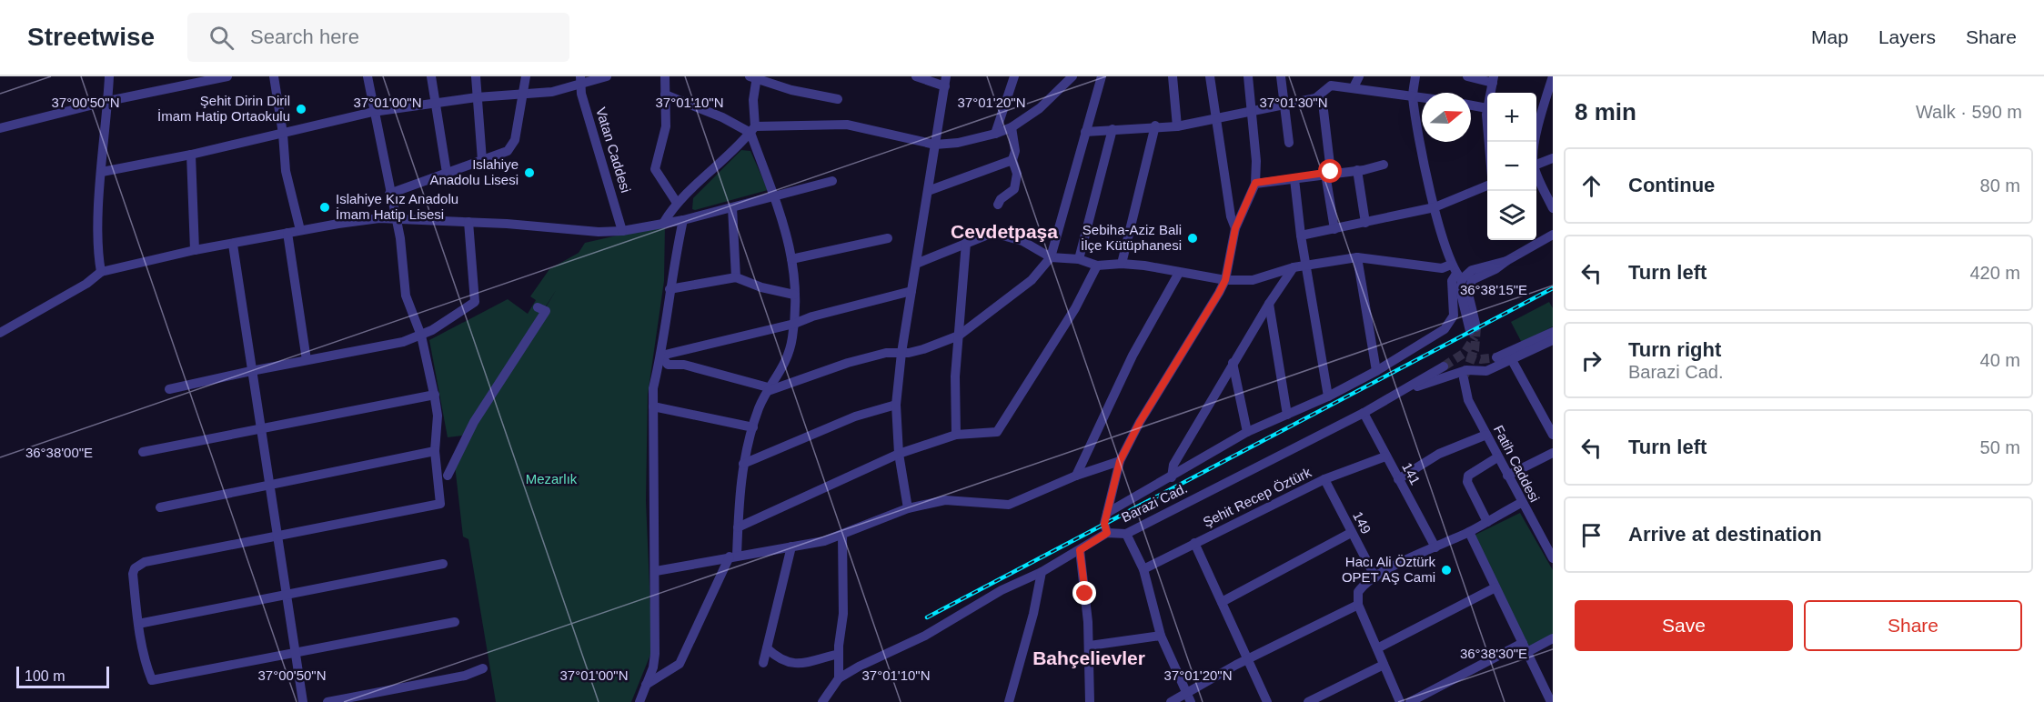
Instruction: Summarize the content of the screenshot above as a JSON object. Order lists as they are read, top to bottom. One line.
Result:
{"streets":{"street":["Vatan Caddesi","Fatih Caddesi","141","Şehit Recep Öztürk","Barazi Cad.","149"]},"crossings":[["141","Şehit Recep Öztürk"],["141","Barazi Cad."],["Şehit Recep Öztürk","149"]],"districts":["Cevdetpaşa","Bahçelievler"],"parks":["Mezarlık"],"places":["Şehit Dirin Diril İmam Hatip Ortaokulu","Islahiye Anadolu Lisesi","Islahiye Kız Anadolu İmam Hatip Lisesi","Sebiha-Aziz Bali İlçe Kütüphanesi","Hacı Ali Öztürk OPET AŞ Cami"],"scale_bar":"100 m","north":"right","page":{"header":"Streetwise","search":"Search here","nav":["Map","Layers","Share"],"heading":["8 min","Walk · 590 m"],"map_buttons":["+","−"],"list":[["Continue","80 m"],["Turn left","420 m"],["Turn right","Barazi Cad.","40 m"],["Turn left","50 m"],"Arrive at destination"],"buttons":["Save","Share"],"scale":"100 m"},"coordinates":["37°00'50\"N","37°01'00\"N","37°01'10\"N","37°01'20\"N","37°01'30\"N","36°38'15\"E","36°38'00\"E","36°38'30\"E"]}
